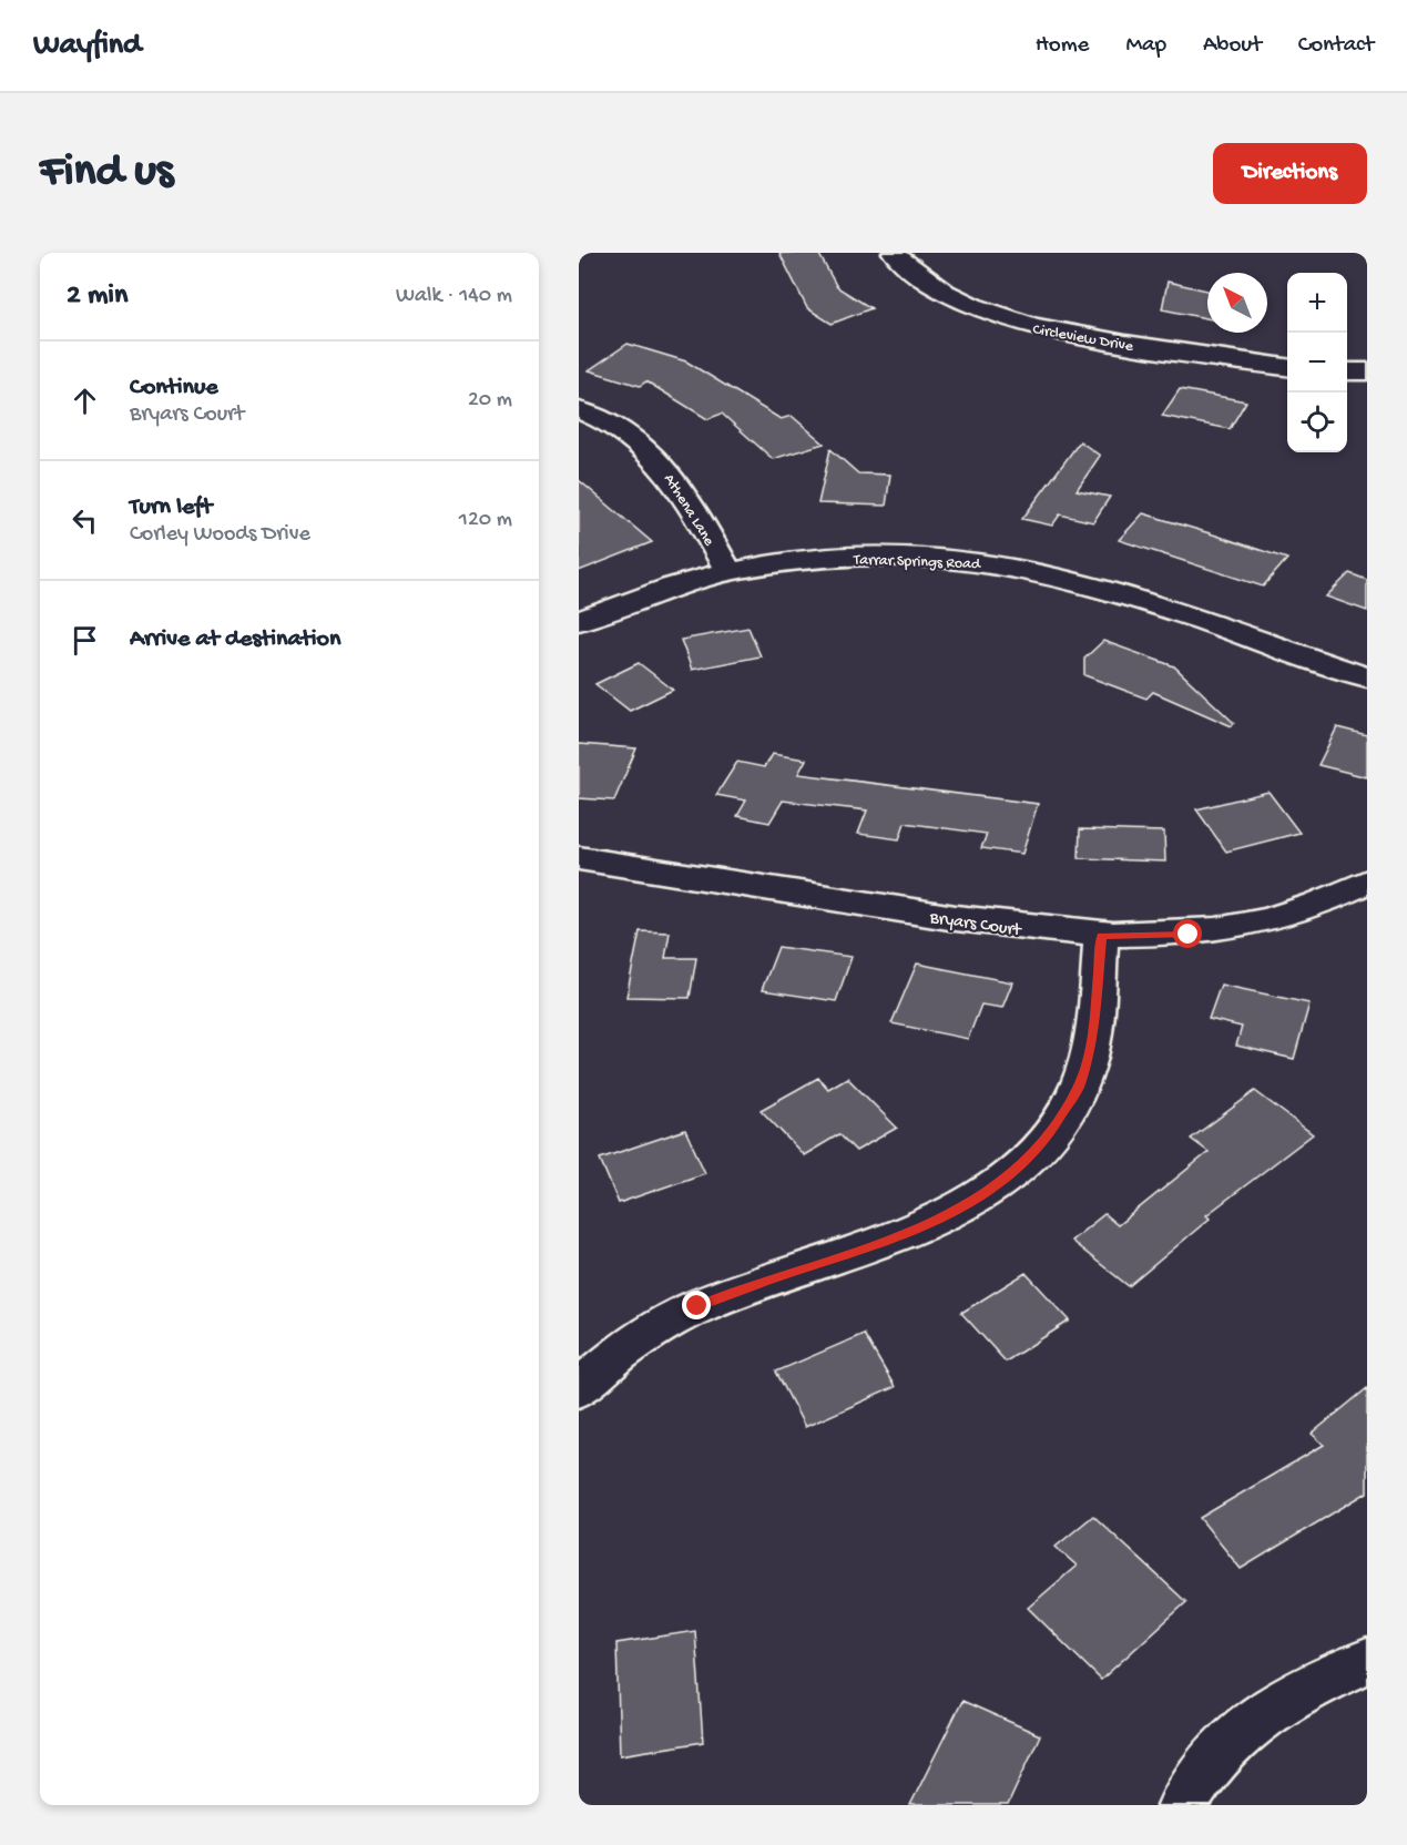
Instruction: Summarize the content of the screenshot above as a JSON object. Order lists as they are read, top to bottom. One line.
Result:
{"streets":{"street":["Circleview Drive","Athena Lane","Tarrar Springs Road","Bryars Court"]},"crossings":[["Athena Lane","Tarrar Springs Road"]],"north":"top left","page":{"header":"Wayfind","nav":["Home","Map","About","Contact"],"buttons":"Directions","title":"Find us","heading":["2 min","Walk · 140 m"],"map_buttons":["+","−"],"list":[["Continue","Bryars Court","20 m"],["Turn left","Corley Woods Drive","120 m"],"Arrive at destination"]}}
